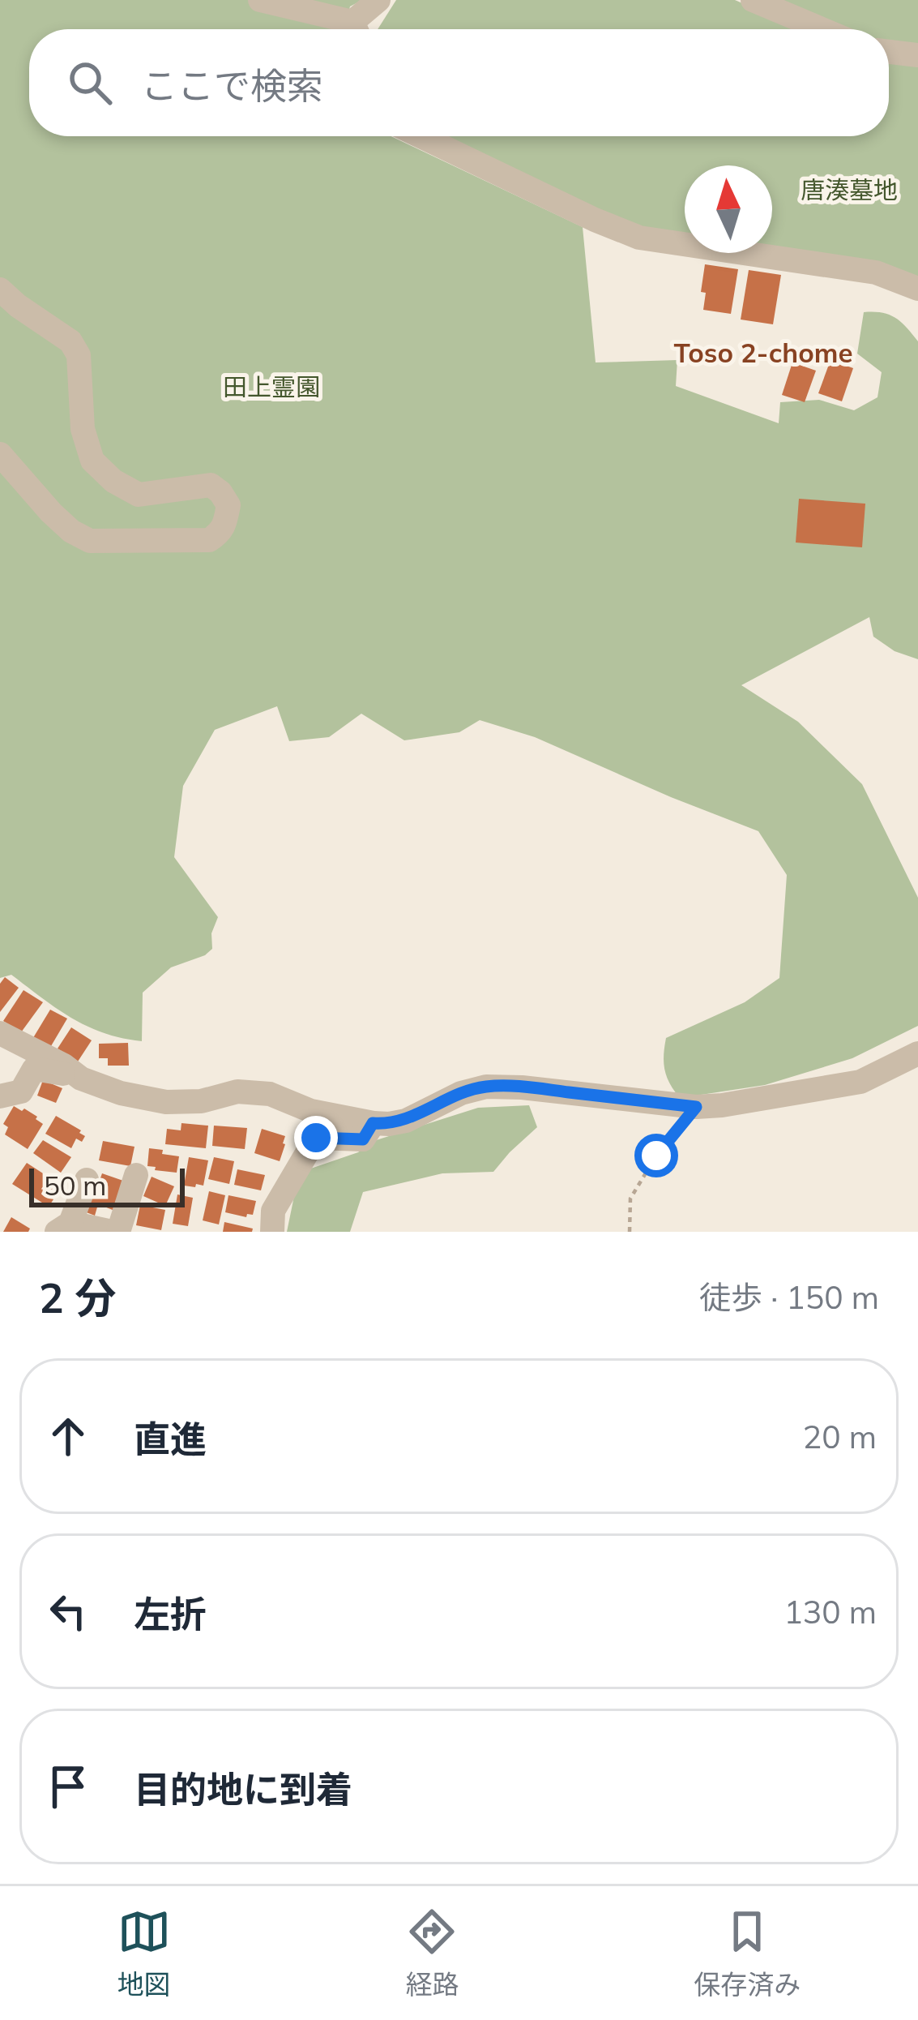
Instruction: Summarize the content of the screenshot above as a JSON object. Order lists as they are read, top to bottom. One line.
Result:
{"districts":["Toso 2-chome"],"parks":["唐湊墓地","田上霊園"],"scale_bar":"50 m","north":"top","page":{"search":"ここで検索","scale":"50 m","heading":["2 分","徒歩 · 150 m"],"list":[["直進","20 m"],["左折","130 m"],"目的地に到着"],"nav":["地図","経路","保存済み"]}}
